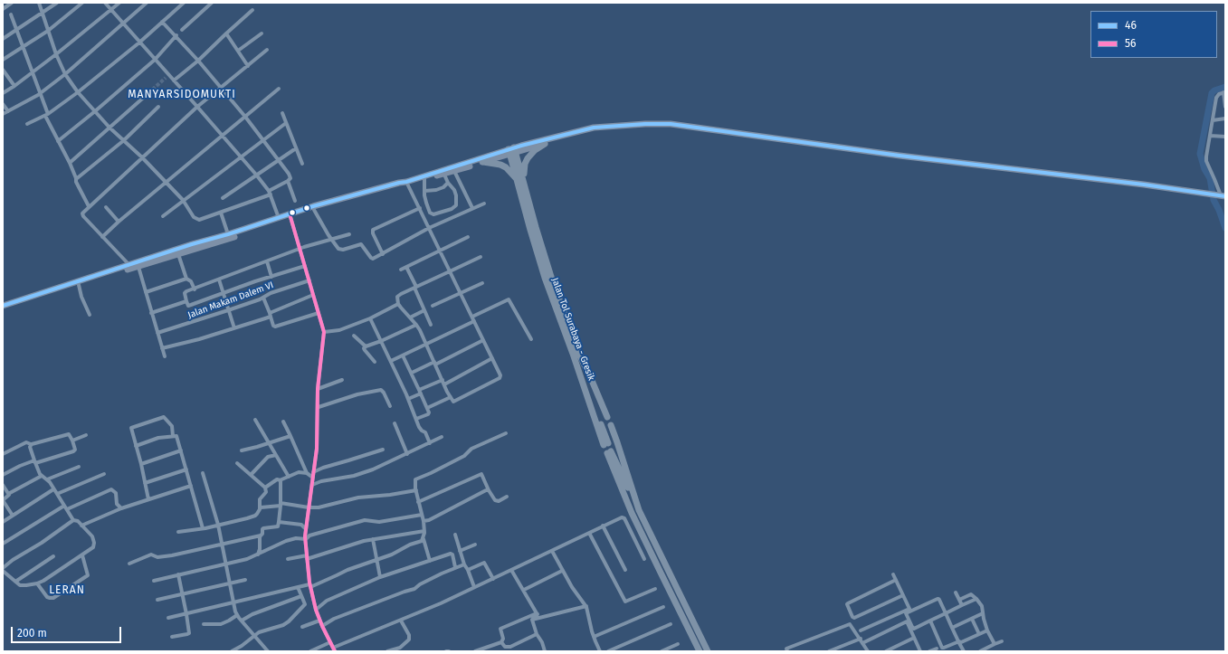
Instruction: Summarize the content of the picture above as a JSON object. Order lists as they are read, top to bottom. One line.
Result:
{"streets":{"highway":["Jalan Tol Surabaya - Gresik"],"street":["Jalan Makam Dalem VI"]},"districts":["MANYARSIDOMUKTI","LERAN"],"lines":["transit line 46","transit line 56"],"legend":["46","56"],"scale_bar":"200 m"}
